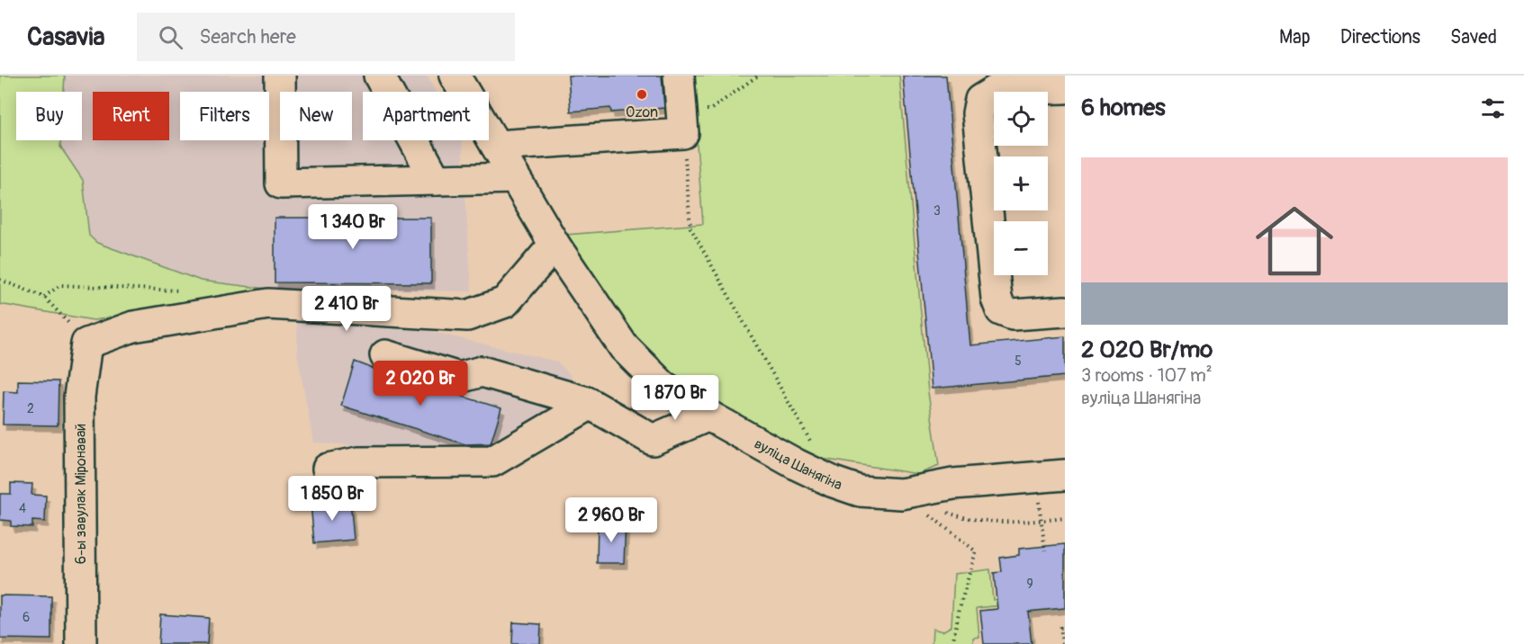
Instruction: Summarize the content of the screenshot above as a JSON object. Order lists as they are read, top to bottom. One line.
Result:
{"streets":{"street":["вуліца Шанягіна","6-ы завулак Міронавай"]},"places":["Ozon"],"house_numbers":["3","5","2","4","9","6"],"page":{"header":"Casavia","search":"Search here","nav":["Map","Directions","Saved"],"heading":"6 homes","map_buttons":["+","−"],"chip":["Buy","Rent","Filters","New","Apartment"],"list":[{"name":"2 020 Br/mo","note":"3 rooms · 107 m² · вуліца Шанягіна"}],"price":["1 340 Br","2 410 Br","2 020 Br","1 870 Br","1 850 Br","2 960 Br"]}}
